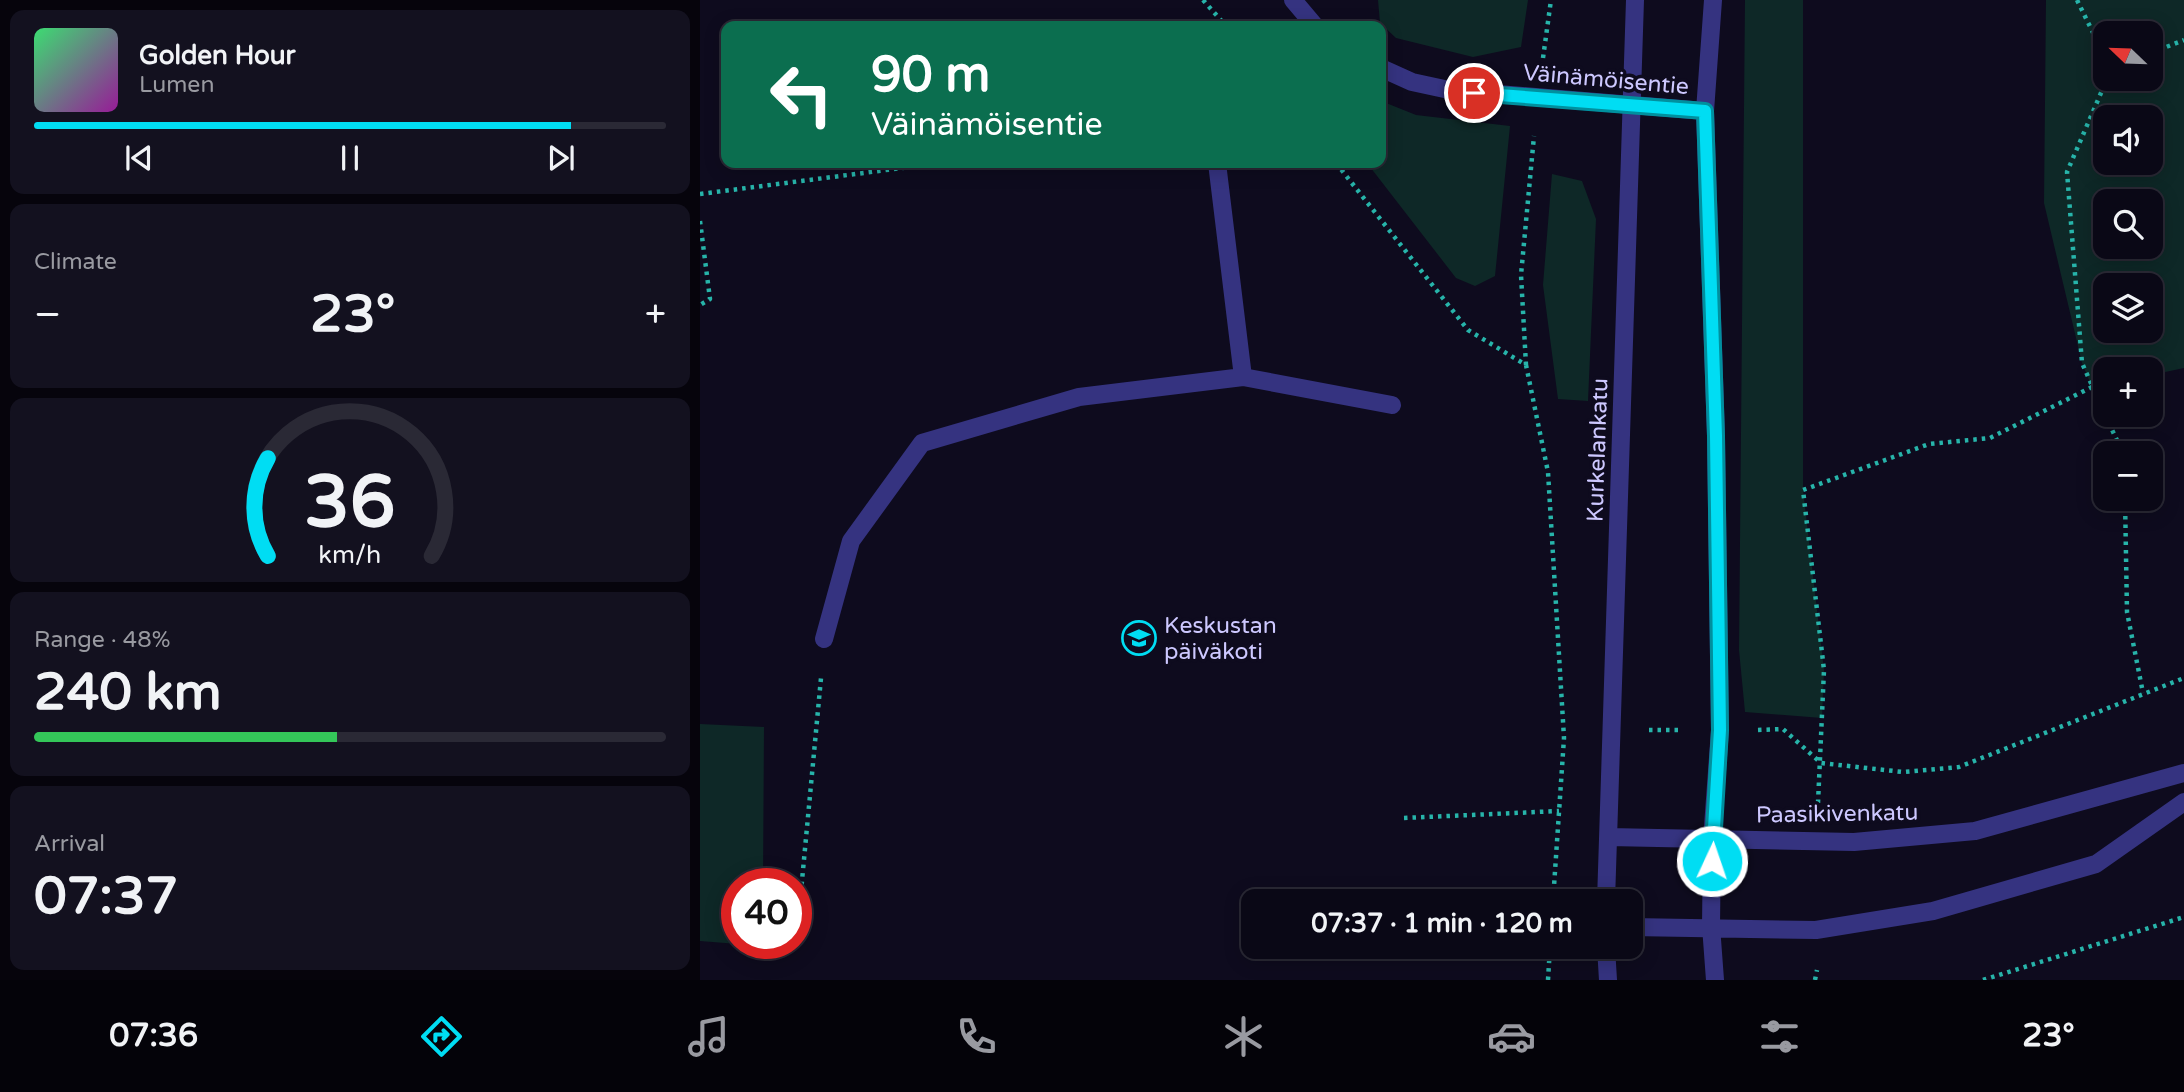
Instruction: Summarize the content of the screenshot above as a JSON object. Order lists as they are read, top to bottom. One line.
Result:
{"streets":{"street":["Väinämöisentie","Kurkelankatu","Paasikivenkatu"]},"crossings":[["Väinämöisentie","Kurkelankatu"],["Kurkelankatu","Paasikivenkatu"]],"places":{"school or university":["Keskustan päiväkoti"]},"north":"top left","page":{"map_buttons":["+","−"],"turn":["90 m","Väinämöisentie"],"song":["Golden Hour","Lumen"],"tile":["Climate",["Range · 48%","240 km"],["Arrival","07:37"]],"heat":["−","23°","+"],"limit":"40","trip":"07:37 · 1 min · 120 m","tabs":["07:36","23°"],"gauge":["36","km/h"]}}
